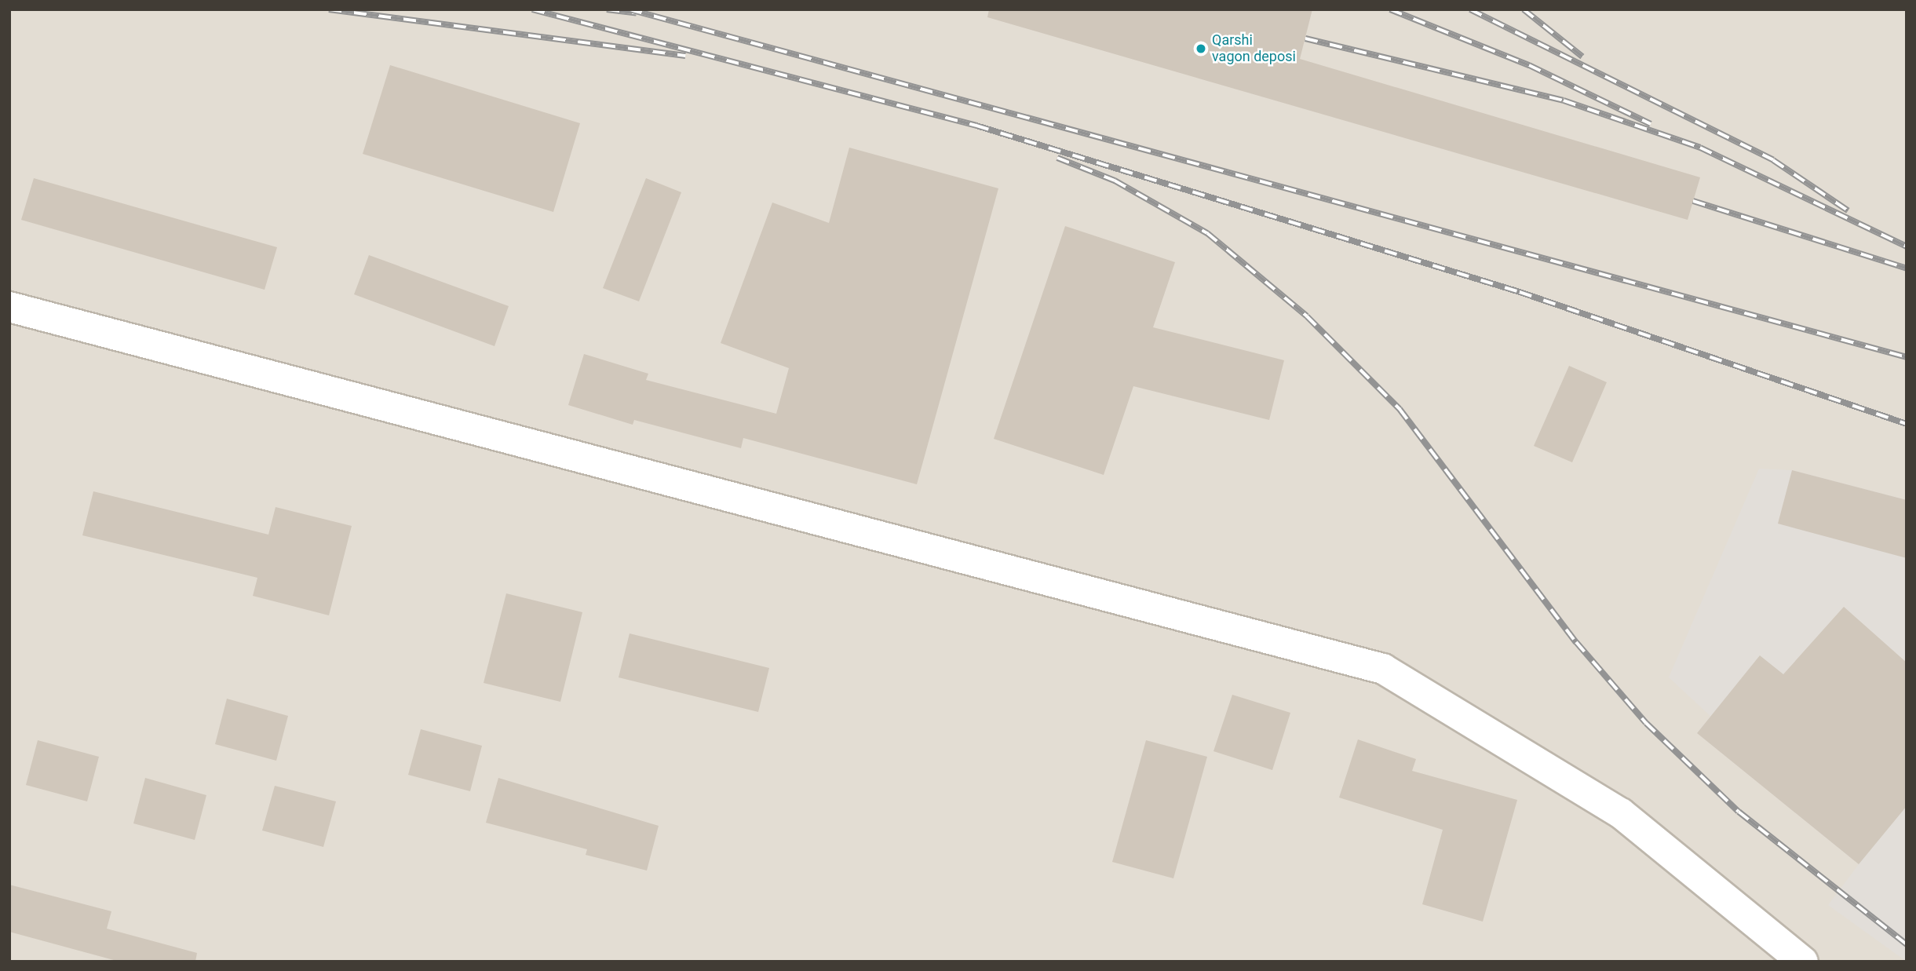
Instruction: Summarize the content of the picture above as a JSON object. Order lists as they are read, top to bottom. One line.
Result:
{"places":["Qarshi vagon deposi"]}
